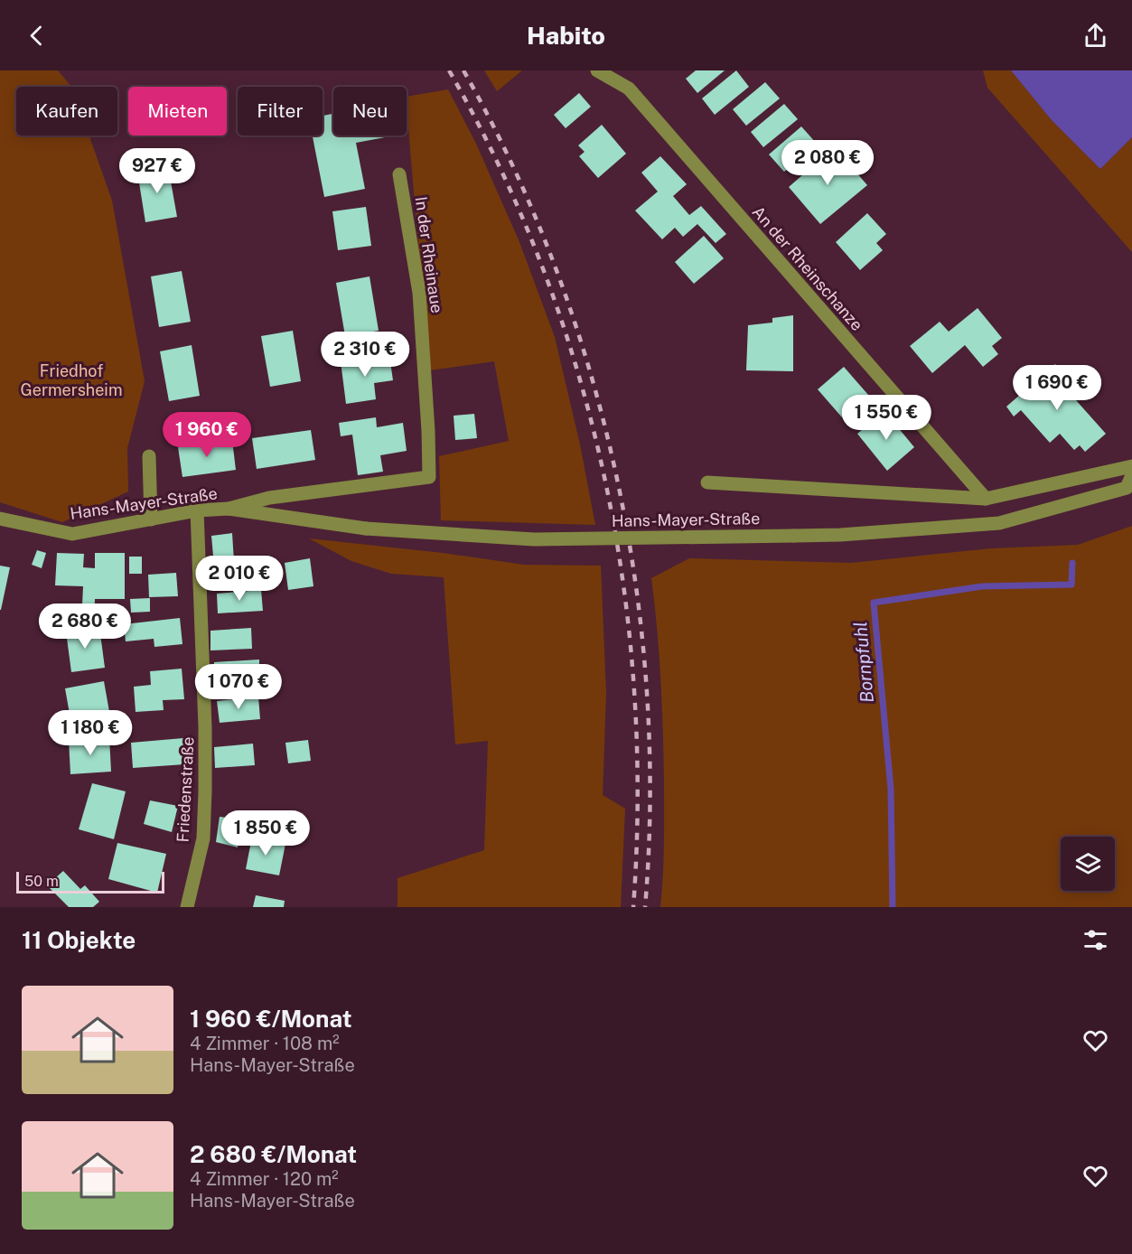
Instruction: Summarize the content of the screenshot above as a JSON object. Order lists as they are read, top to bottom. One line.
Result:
{"streets":{"street":["In der Rheinaue","An der Rheinschanze","Hans-Mayer-Straße","Friedenstraße"]},"crossings":[["In der Rheinaue","Hans-Mayer-Straße"],["Hans-Mayer-Straße","Friedenstraße"]],"water":["Bornpfuhl"],"parks":["Friedhof Germersheim"],"scale_bar":"50 m","page":{"header":"Habito","chip":["Kaufen","Mieten","Filter","Neu"],"price":["2 080 €","927 €","2 310 €","1 690 €","1 550 €","1 960 €","2 010 €","2 680 €","1 070 €","1 180 €","1 850 €"],"scale":"50 m","heading":"11 Objekte","list":[{"name":"1 960 €/Monat","note":"4 Zimmer · 108 m² · Hans-Mayer-Straße"},{"name":"2 680 €/Monat","note":"4 Zimmer · 120 m² · Hans-Mayer-Straße"}]}}
